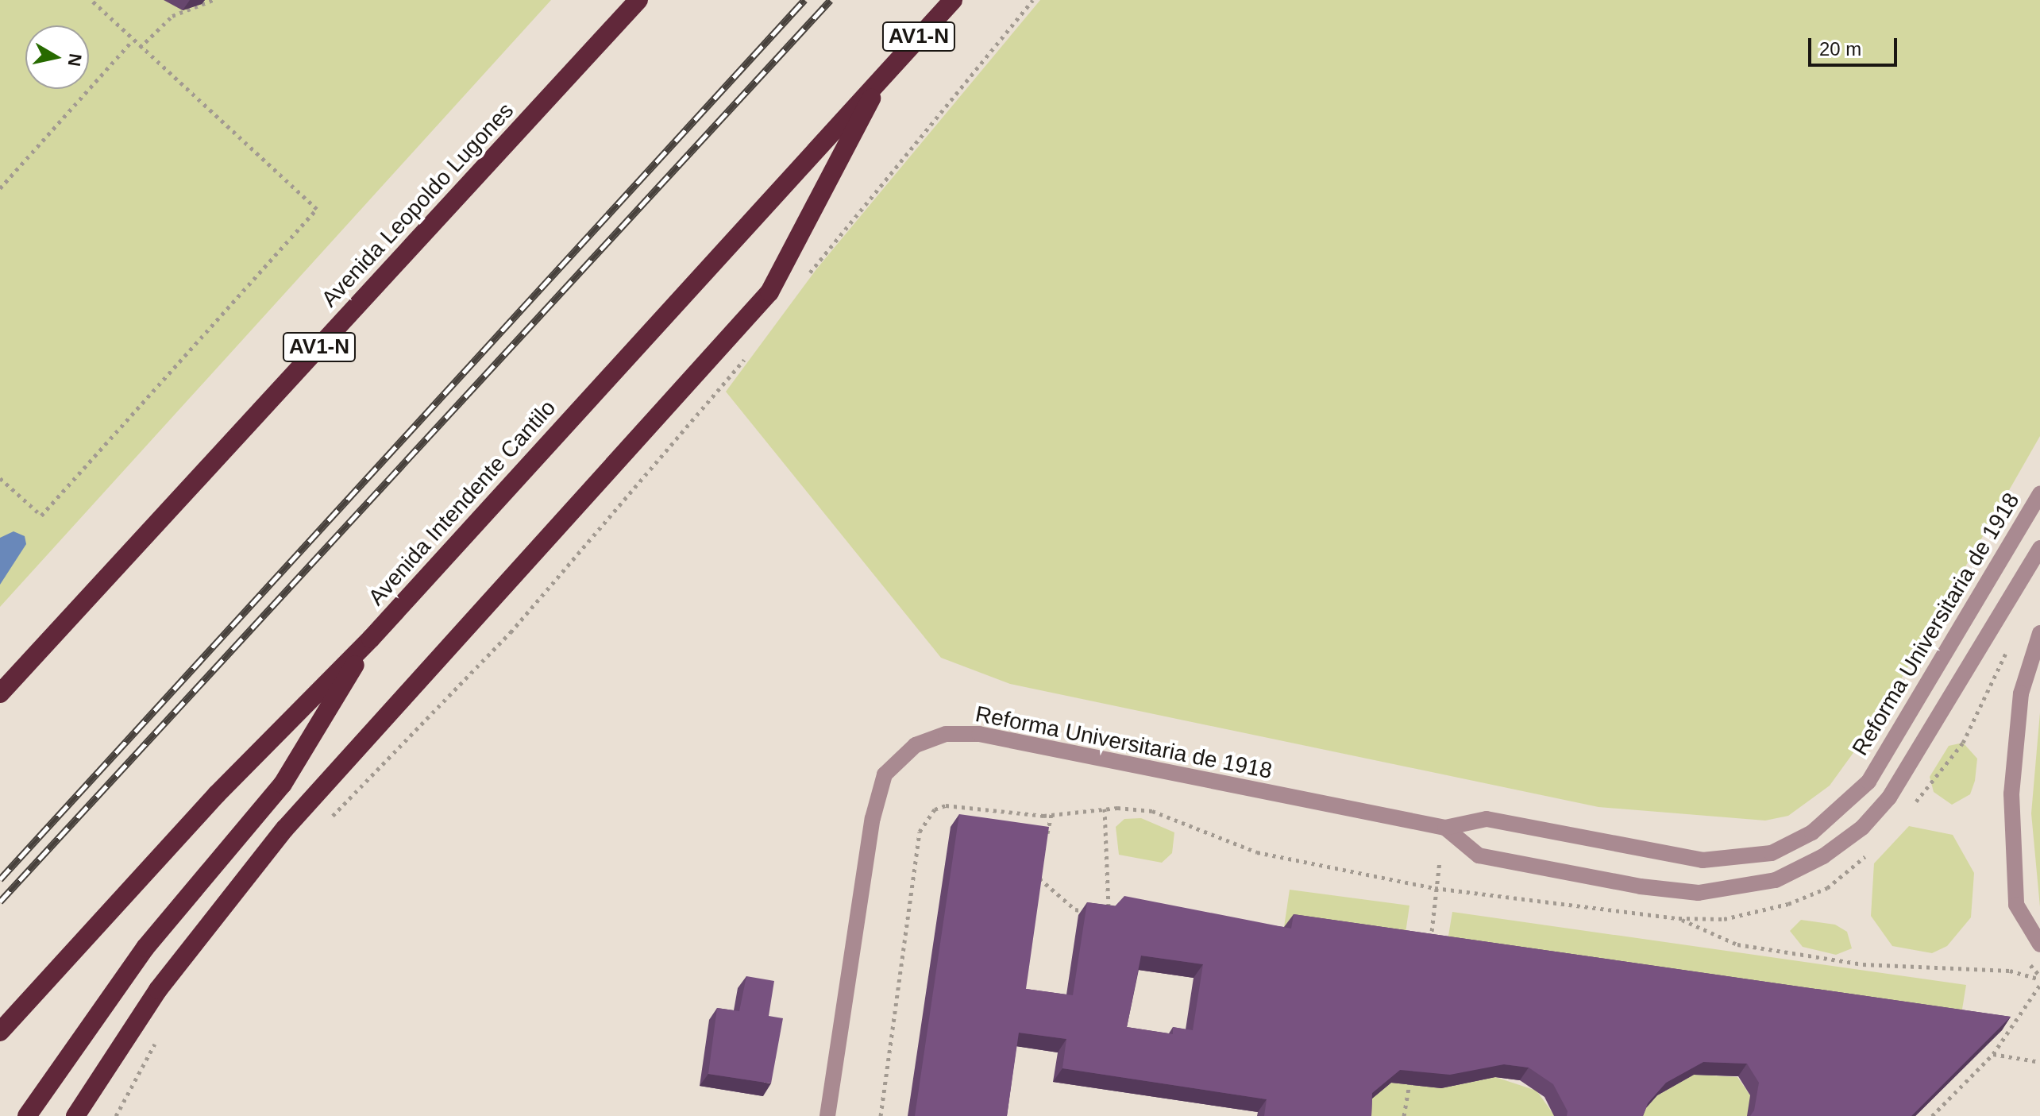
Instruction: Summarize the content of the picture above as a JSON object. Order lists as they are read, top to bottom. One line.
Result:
{"streets":{"highway":["AV1-N","Avenida Leopoldo Lugones","Avenida Intendente Cantilo"],"lane":["Reforma Universitaria de 1918"]},"scale_bar":"20 m","north":"right"}
